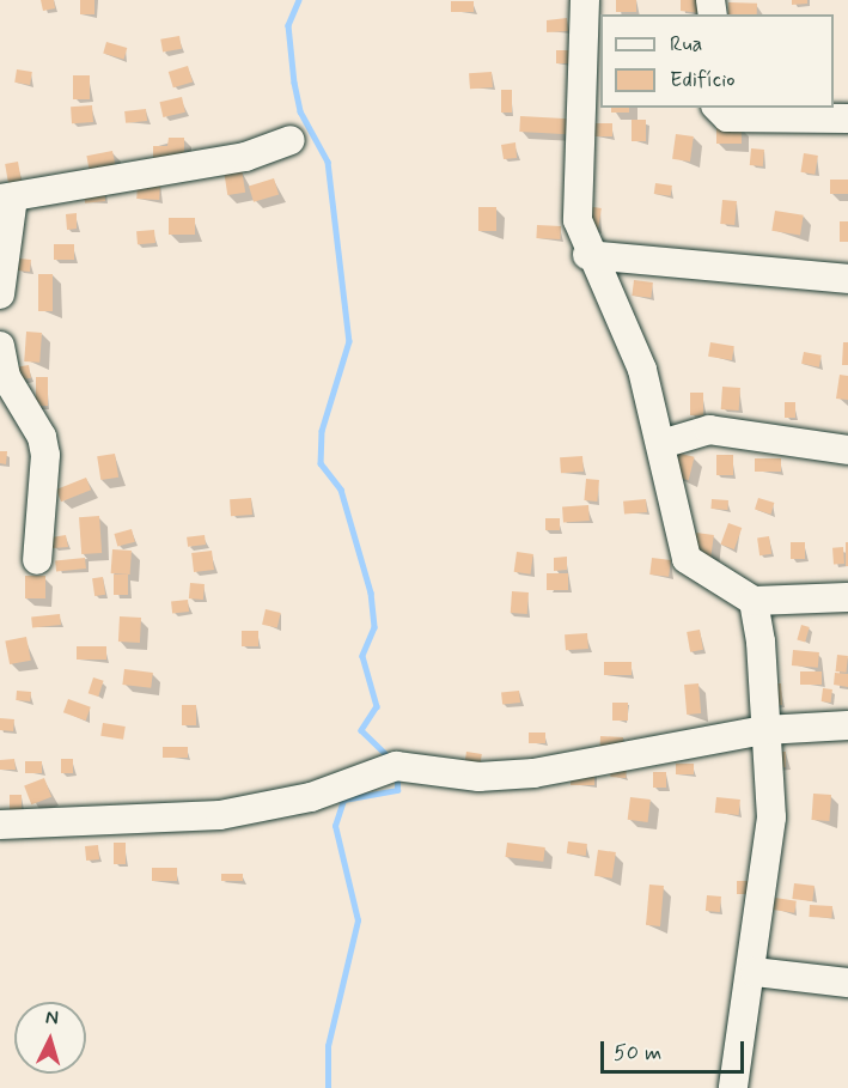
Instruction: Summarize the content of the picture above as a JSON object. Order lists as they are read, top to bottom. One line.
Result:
{"legend":["Rua","Edifício"],"scale_bar":"50 m","north":"top"}
